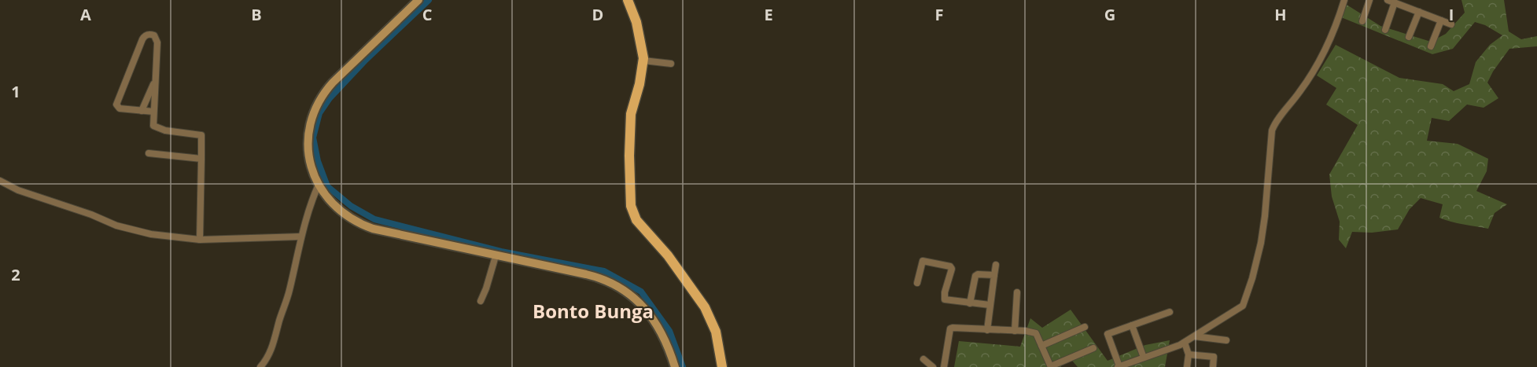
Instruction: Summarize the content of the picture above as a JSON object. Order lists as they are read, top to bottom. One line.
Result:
{"districts":["Bonto Bunga"],"grid":{"columns":["A","B","C","D","E","F","G","H","I"],"rows":["1","2"]}}
